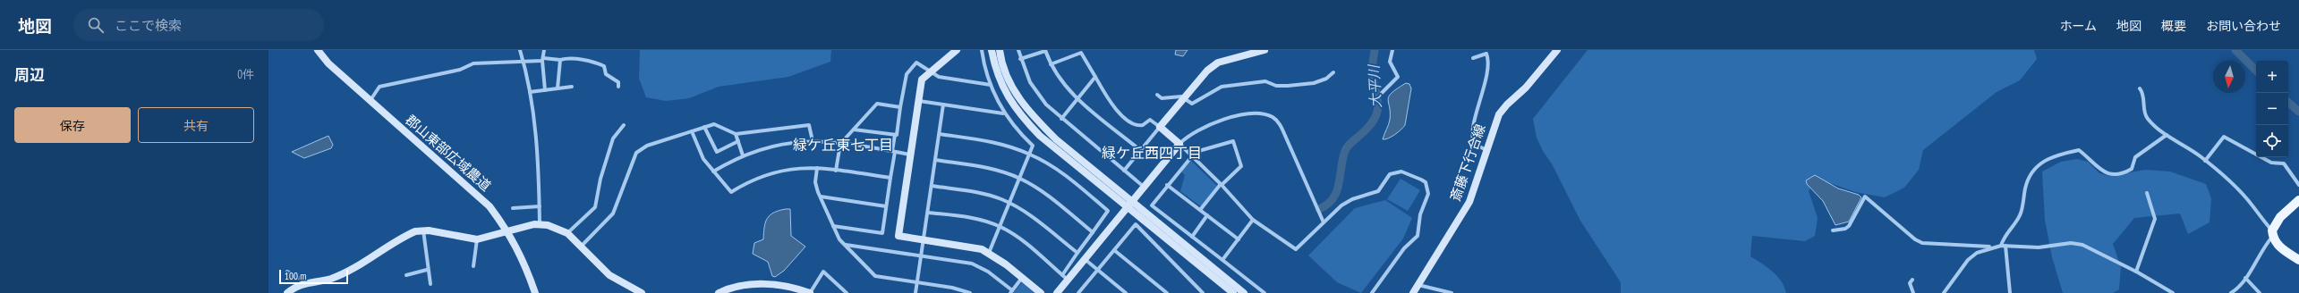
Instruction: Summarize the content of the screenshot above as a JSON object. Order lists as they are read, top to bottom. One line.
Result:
{"streets":{"street":["郡山東部広域農道","斎藤下行合線"]},"districts":["緑ケ丘東七丁目","緑ケ丘西四丁目"],"water":["大平川"],"scale_bar":"100 m","north":"bottom","page":{"header":"地図","search":"ここで検索","nav":["ホーム","地図","概要","お問い合わせ"],"heading":["周辺","0件"],"map_buttons":["+","−"],"buttons":["保存","共有"],"scale":"100 m"}}
